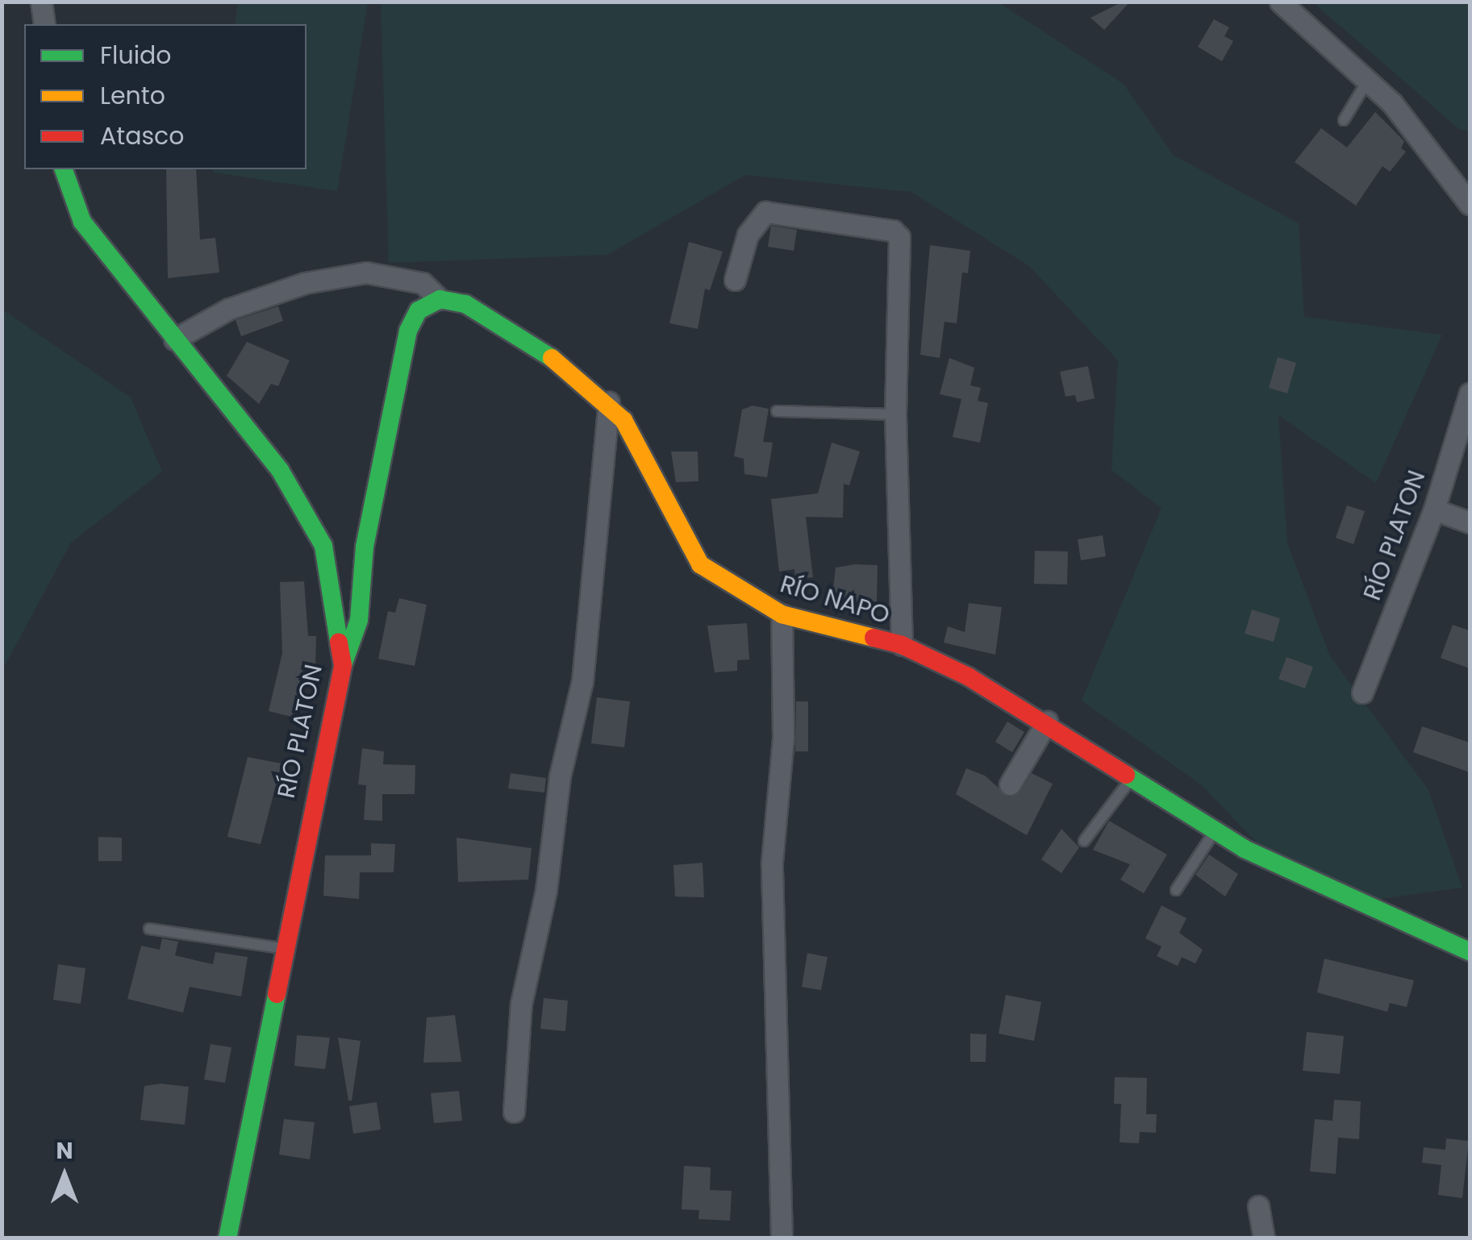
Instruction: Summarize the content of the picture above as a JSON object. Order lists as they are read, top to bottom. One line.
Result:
{"streets":{"street":["RÍO PLATON","RÍO NAPO"]},"legend":["Fluido","Lento","Atasco"],"north":"top"}
